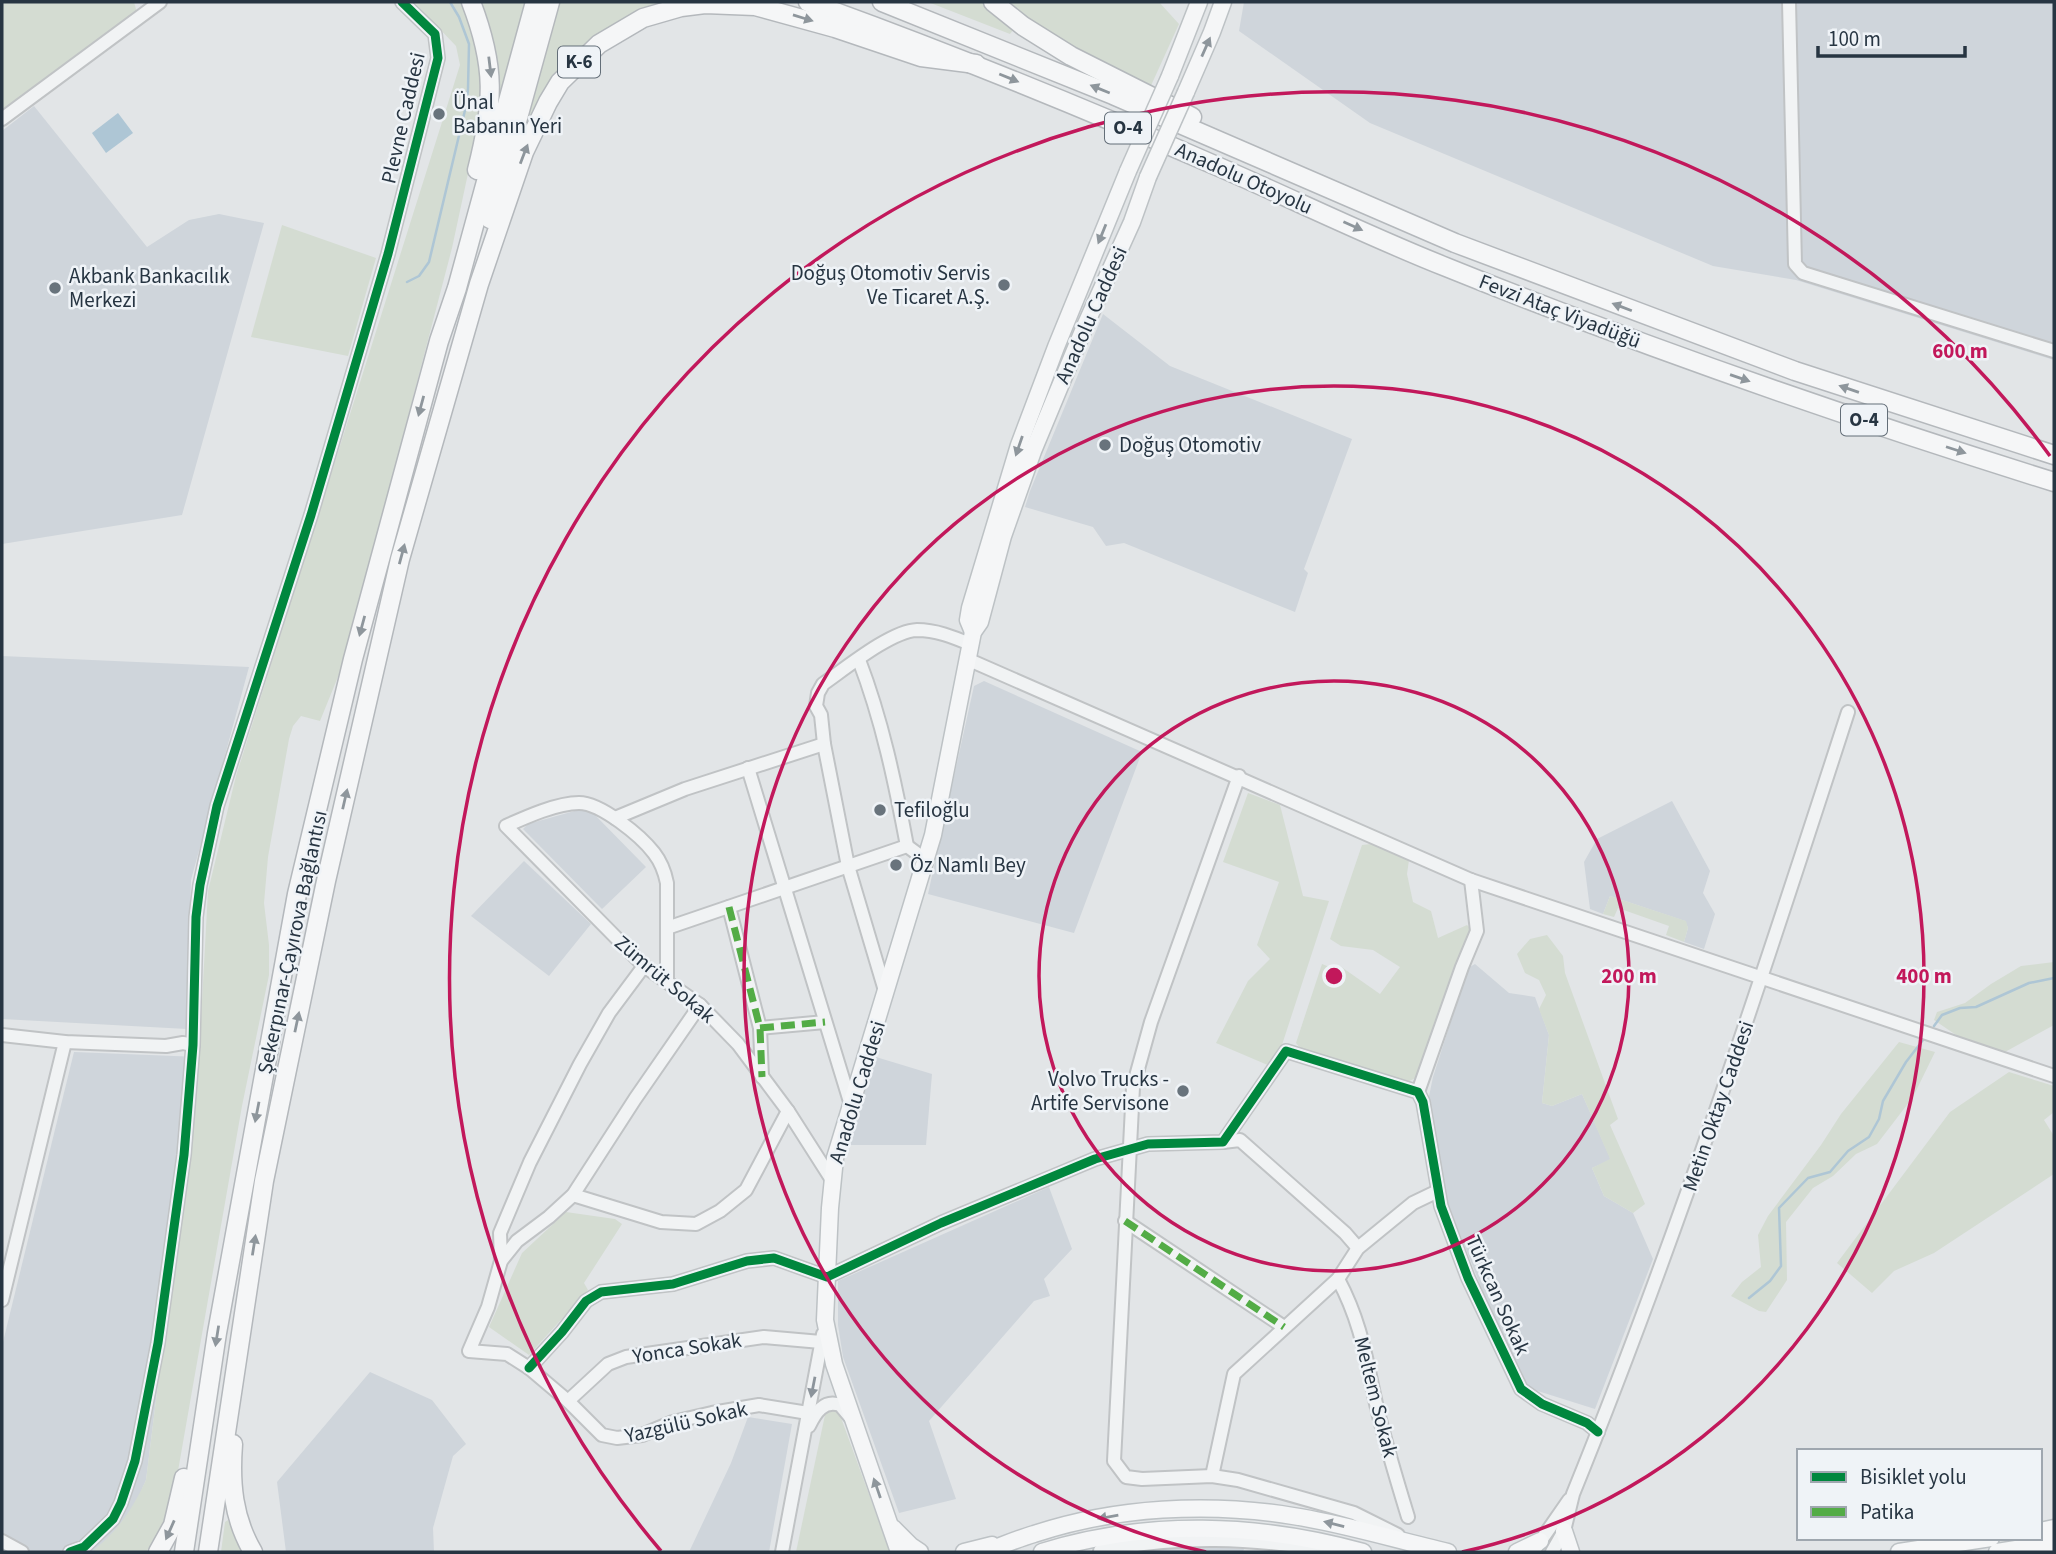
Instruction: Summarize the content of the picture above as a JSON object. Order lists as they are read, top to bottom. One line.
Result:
{"streets":{"highway":["K-6","O-4","Anadolu Otoyolu","Fevzi Ataç Viyadüğü","Şekerpınar-Çayırova Bağlantısı"],"main road":["Anadolu Caddesi"],"street":["Plevne Caddesi","Zümrüt Sokak","Metin Oktay Caddesi","Türkcan Sokak","Yonca Sokak","Meltem Sokak","Yazgülü Sokak"]},"crossings":[["K-6","Anadolu Otoyolu"],["K-6","Şekerpınar-Çayırova Bağlantısı"],["Anadolu Otoyolu","Fevzi Ataç Viyadüğü"],["Anadolu Caddesi","Zümrüt Sokak"],["Metin Oktay Caddesi","Türkcan Sokak"],["Yonca Sokak","Yazgülü Sokak"]],"places":["Ünal Babanın Yeri","Doğuş Otomotiv Servis Ve Ticaret A.Ş.","Akbank Bankacılık Merkezi","Doğuş Otomotiv","Tefiloğlu","Öz Namlı Bey","Volvo Trucks - Artife Servisone"],"legend":["Bisiklet yolu","Patika"],"scale_bar":"100 m","rings":["600 m","200 m","400 m"]}
